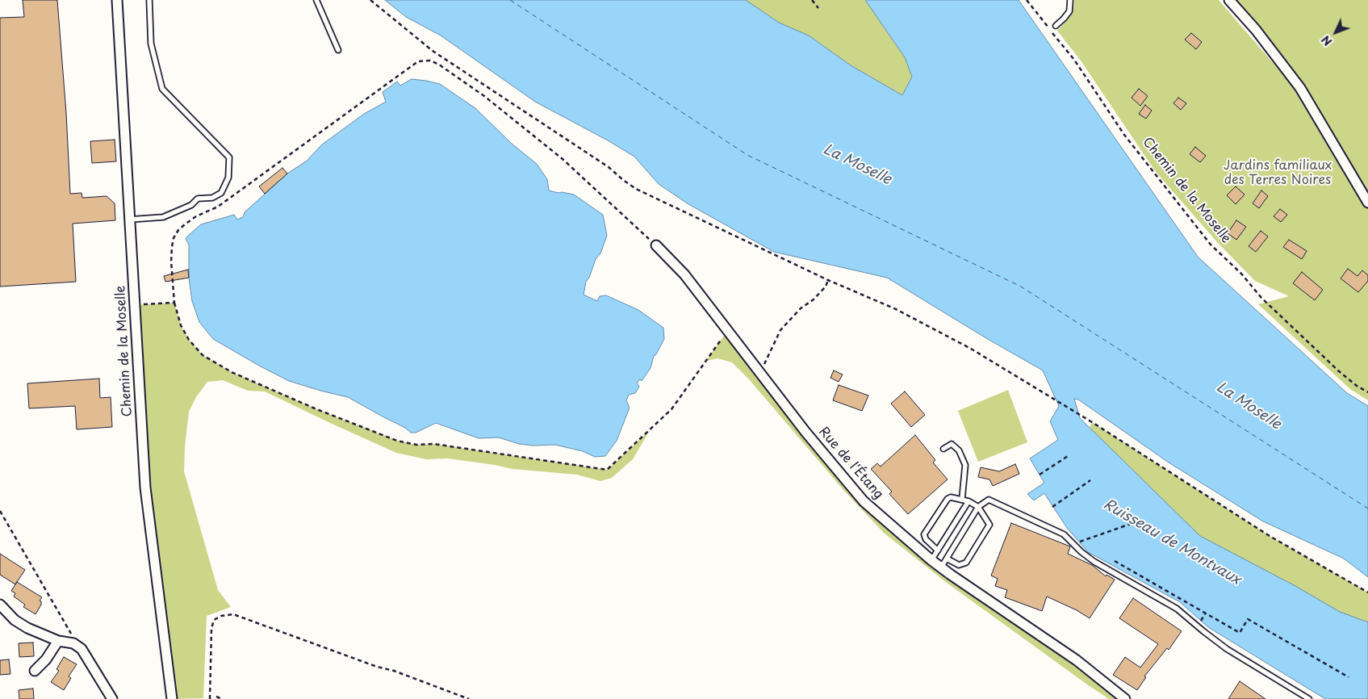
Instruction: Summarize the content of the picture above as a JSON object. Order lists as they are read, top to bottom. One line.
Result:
{"streets":{"street":["Chemin de la Moselle","Rue de l'Étang"]},"water":["La Moselle","Ruisseau de Montvaux"],"parks":["Jardins familiaux des Terres Noires"],"north":"bottom left"}
